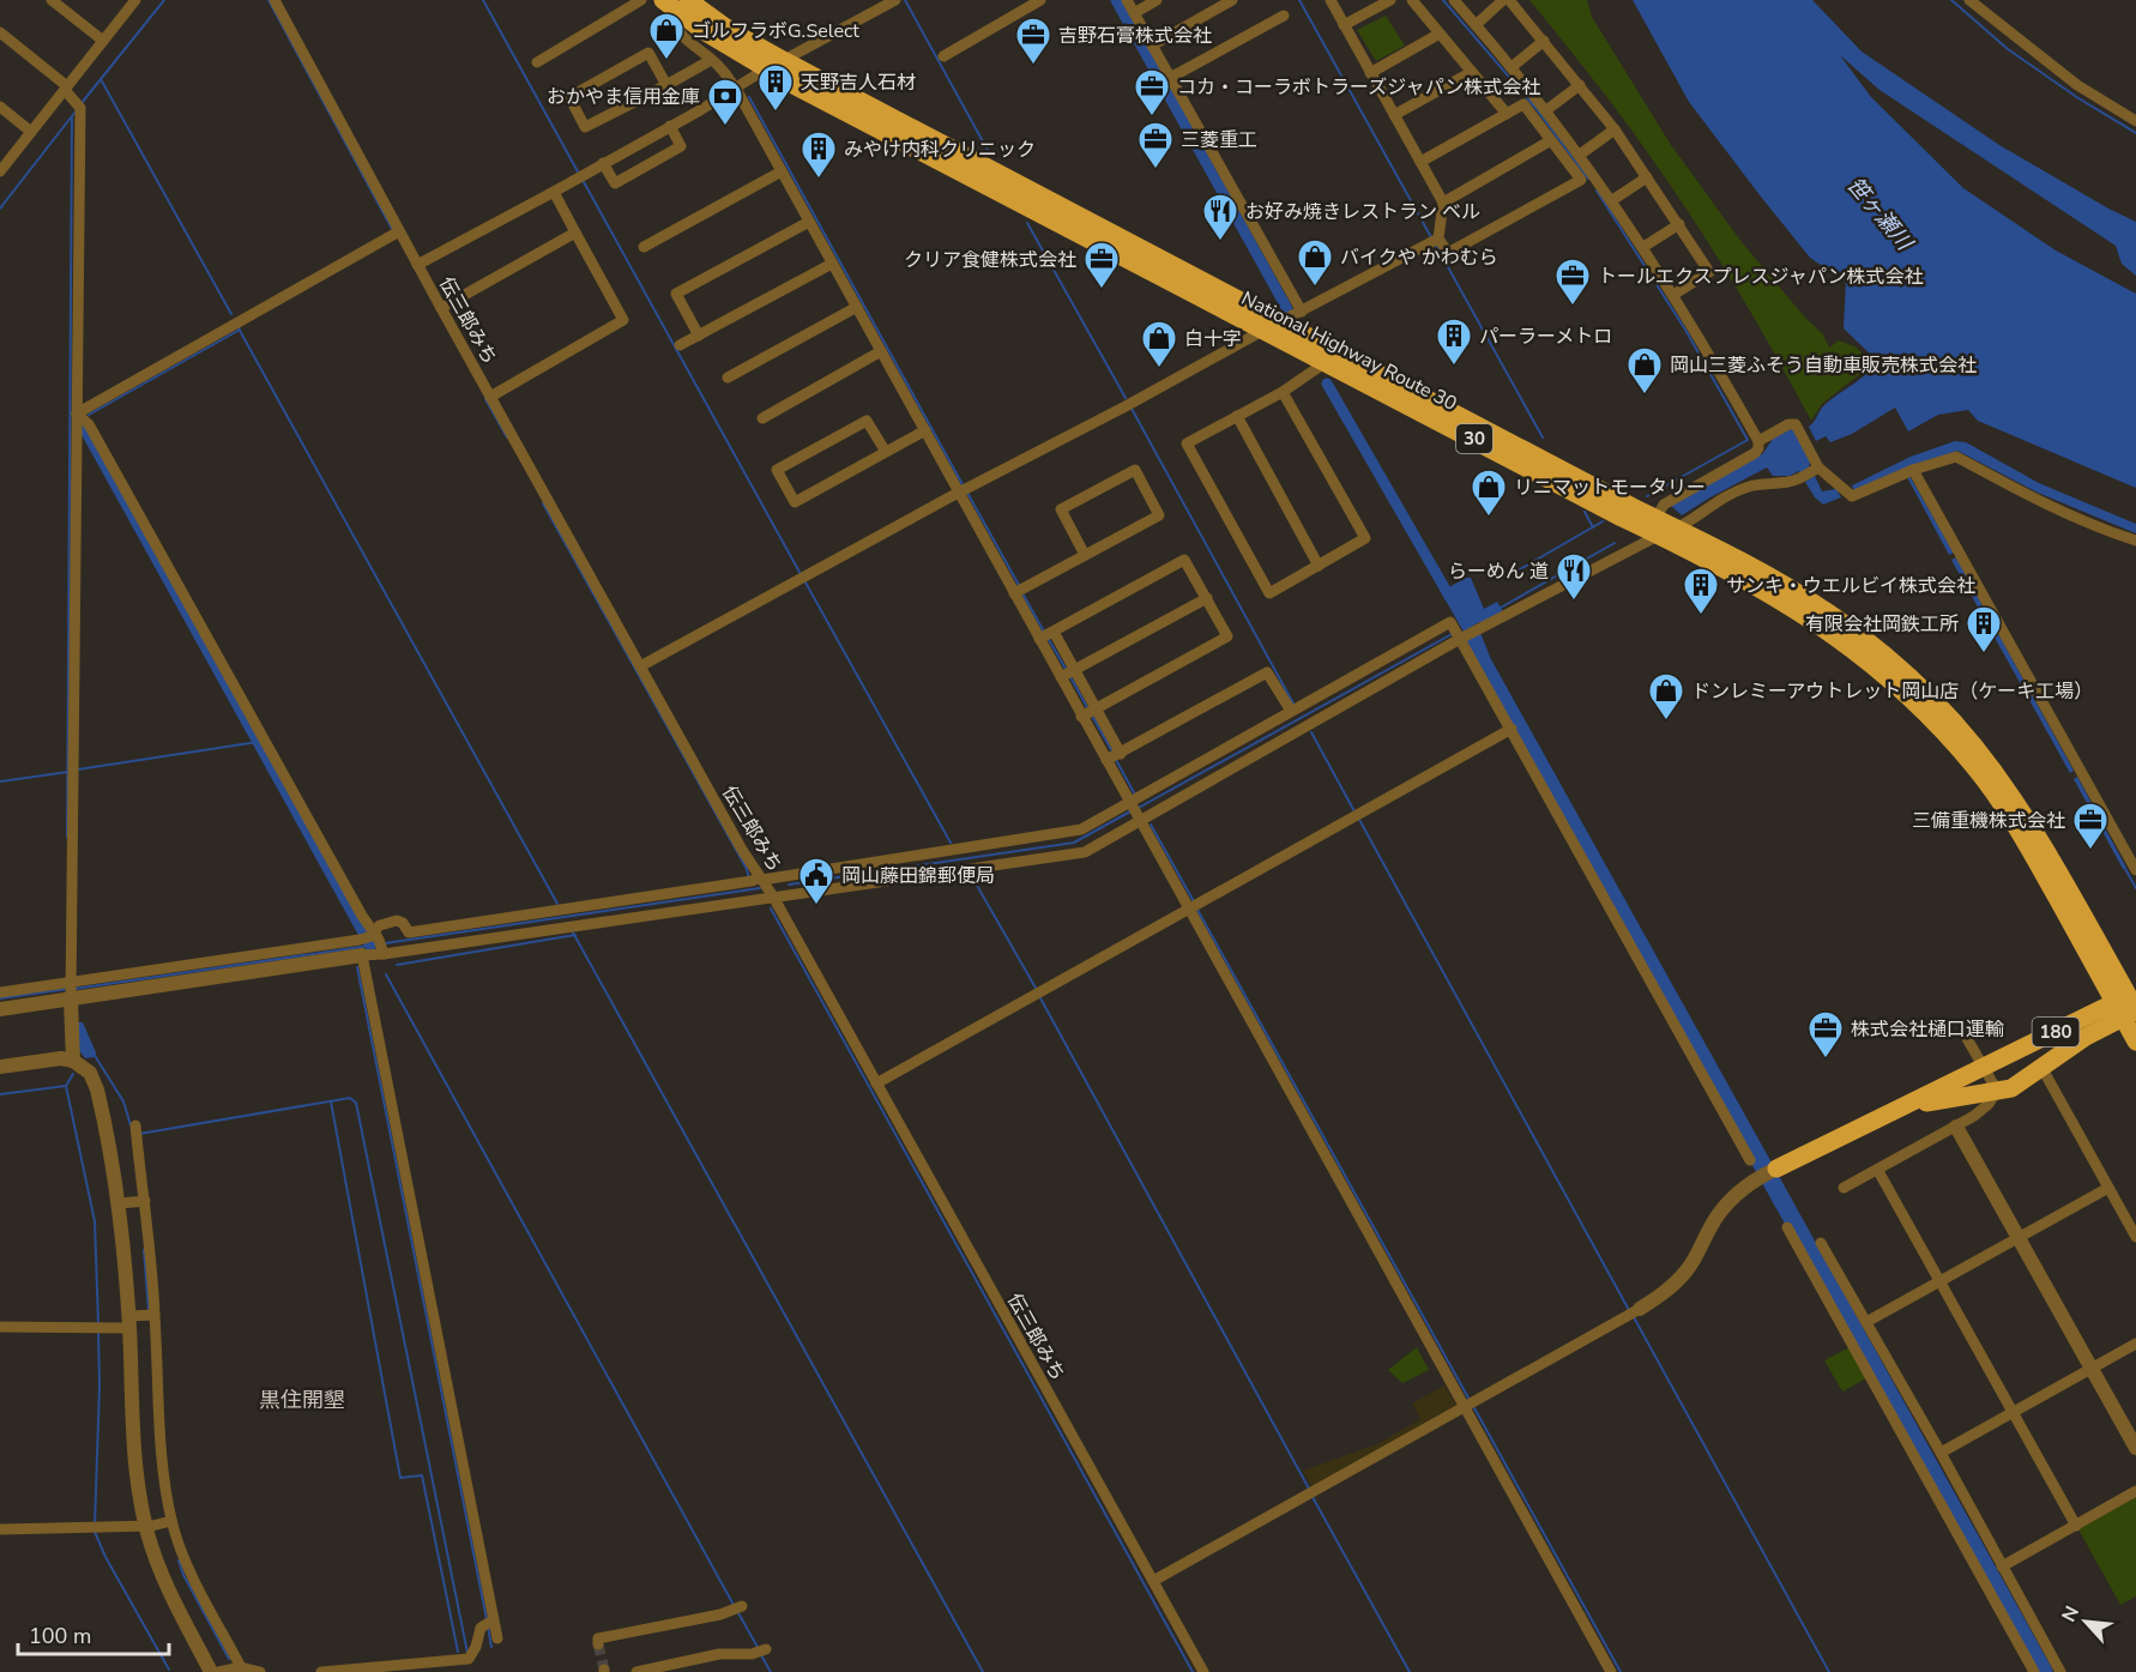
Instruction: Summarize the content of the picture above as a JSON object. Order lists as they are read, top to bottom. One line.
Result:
{"streets":{"highway":["National Highway Route 30","30","180"],"street":["伝三郎みち"]},"crossings":[["National Highway Route 30","180"]],"districts":["黒住開墾"],"water":["笹ヶ瀬川"],"places":{"shop":["ゴルフラボG.Select","バイクや かわむら","白十字","岡山三菱ふそう自動車販売株式会社","リニマットモータリー","ドンレミーアウトレット岡山店（ケーキ工場）"],"office":["吉野石膏株式会社","コカ・コーラボトラーズジャパン株式会社","三菱重工","クリア食健株式会社","トールエクスプレスジャパン株式会社","三備重機株式会社","株式会社樋口運輸"],"building":["天野吉人石材","みやけ内科クリニック","パーラーメトロ","サンキ・ウエルビイ株式会社","有限会社岡鉄工所"],"bank":["おかやま信用金庫"],"restaurant":["お好み焼きレストラン ベル","らーめん 道"],"public building":["岡山藤田錦郵便局"]},"scale_bar":"100 m","north":"top left"}
